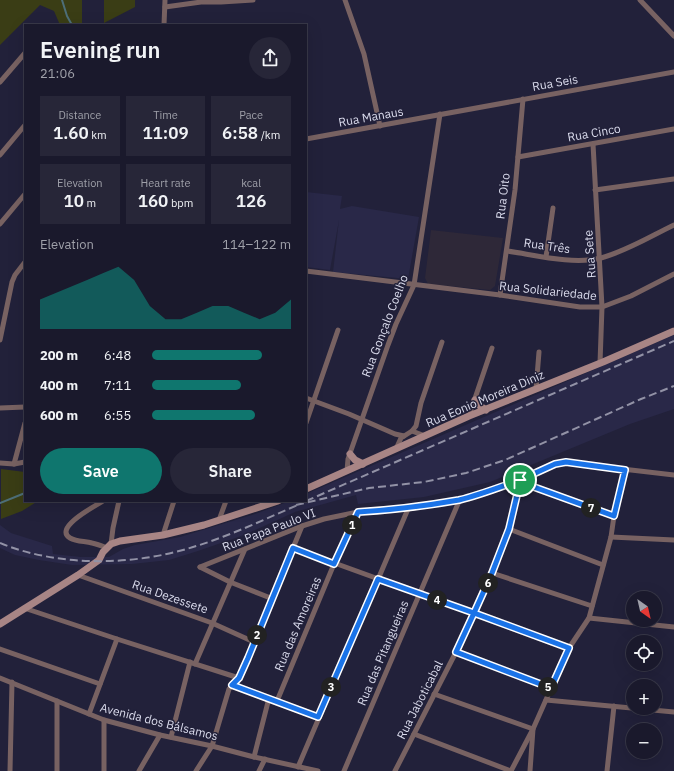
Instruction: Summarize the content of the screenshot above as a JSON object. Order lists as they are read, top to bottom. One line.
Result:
{"streets":{"main road":["Rua Eonio Moreira Diniz"],"street":["Rua Seis","Rua Manaus","Rua Cinco","Rua Oito","Rua Três","Rua Sete","Rua Solidariedade","Rua Gonçalo Coelho","Rua Papa Paulo VI","Rua Dezessete","Rua das Amoreiras","Rua das Pitangueiras","Rua Jaboticabal","Avenida dos Bálsamos"]},"crossings":[["Rua Seis","Rua Manaus"],["Rua Seis","Rua Oito"],["Rua Seis","Rua Gonçalo Coelho"],["Rua Manaus","Rua Gonçalo Coelho"],["Rua Cinco","Rua Oito"],["Rua Cinco","Rua Sete"],["Rua Oito","Rua Três"],["Rua Oito","Rua Solidariedade"],["Rua Três","Rua Sete"],["Rua Sete","Rua Solidariedade"],["Rua Sete","Rua Eonio Moreira Diniz"],["Rua Solidariedade","Rua Gonçalo Coelho"],["Rua Gonçalo Coelho","Rua Eonio Moreira Diniz"],["Rua Papa Paulo VI","Rua das Amoreiras"],["Rua Papa Paulo VI","Rua das Pitangueiras"],["Rua Papa Paulo VI","Rua Jaboticabal"]],"north":"bottom right","page":{"heading":["Evening run","21:06"],"stats":[["Distance","1.60 km"],["Time","11:09"],["Pace","6:58 /km"],["Elevation","10 m"],["Heart rate","160 bpm"],["kcal","126"]],"chart":["Elevation","114–122 m"],"list":[{"name":"200 m","note":"6:48"},{"name":"400 m","note":"7:11"},{"name":"600 m","note":"6:55"}],"buttons":["Save","Share"],"pins":["7","1","6","4","2","3","5"],"map_buttons":["+","−"]}}
